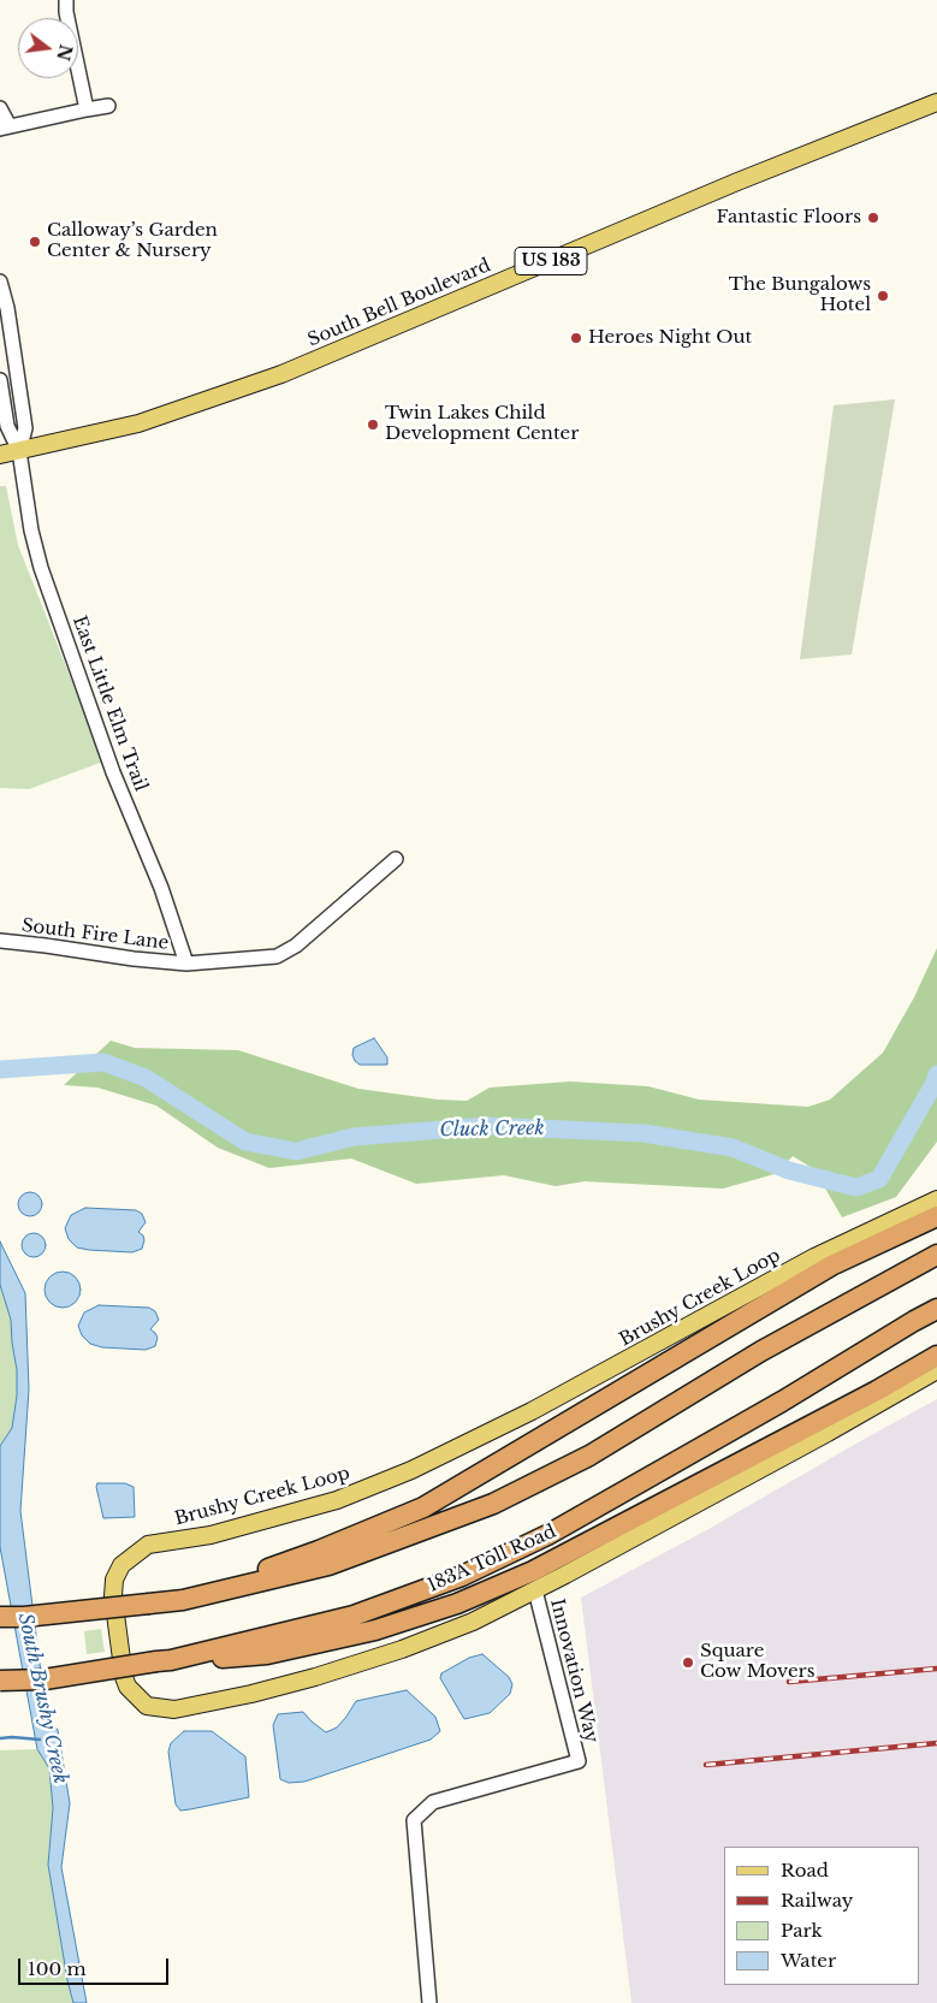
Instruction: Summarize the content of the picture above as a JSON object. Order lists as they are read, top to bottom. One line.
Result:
{"streets":{"highway":["183A Toll Road"],"main road":["US 183","South Bell Boulevard","Brushy Creek Loop"],"street":["East Little Elm Trail","South Fire Lane","Innovation Way"]},"crossings":[["South Bell Boulevard","East Little Elm Trail"],["East Little Elm Trail","South Fire Lane"],["Brushy Creek Loop","Innovation Way"]],"water":["Cluck Creek","South Brushy Creek"],"places":["Fantastic Floors","Calloway’s Garden Center & Nursery","The Bungalows Hotel","Heroes Night Out","Twin Lakes Child Development Center","Square Cow Movers"],"legend":["Road","Railway","Park","Water"],"scale_bar":"100 m","north":"right"}
